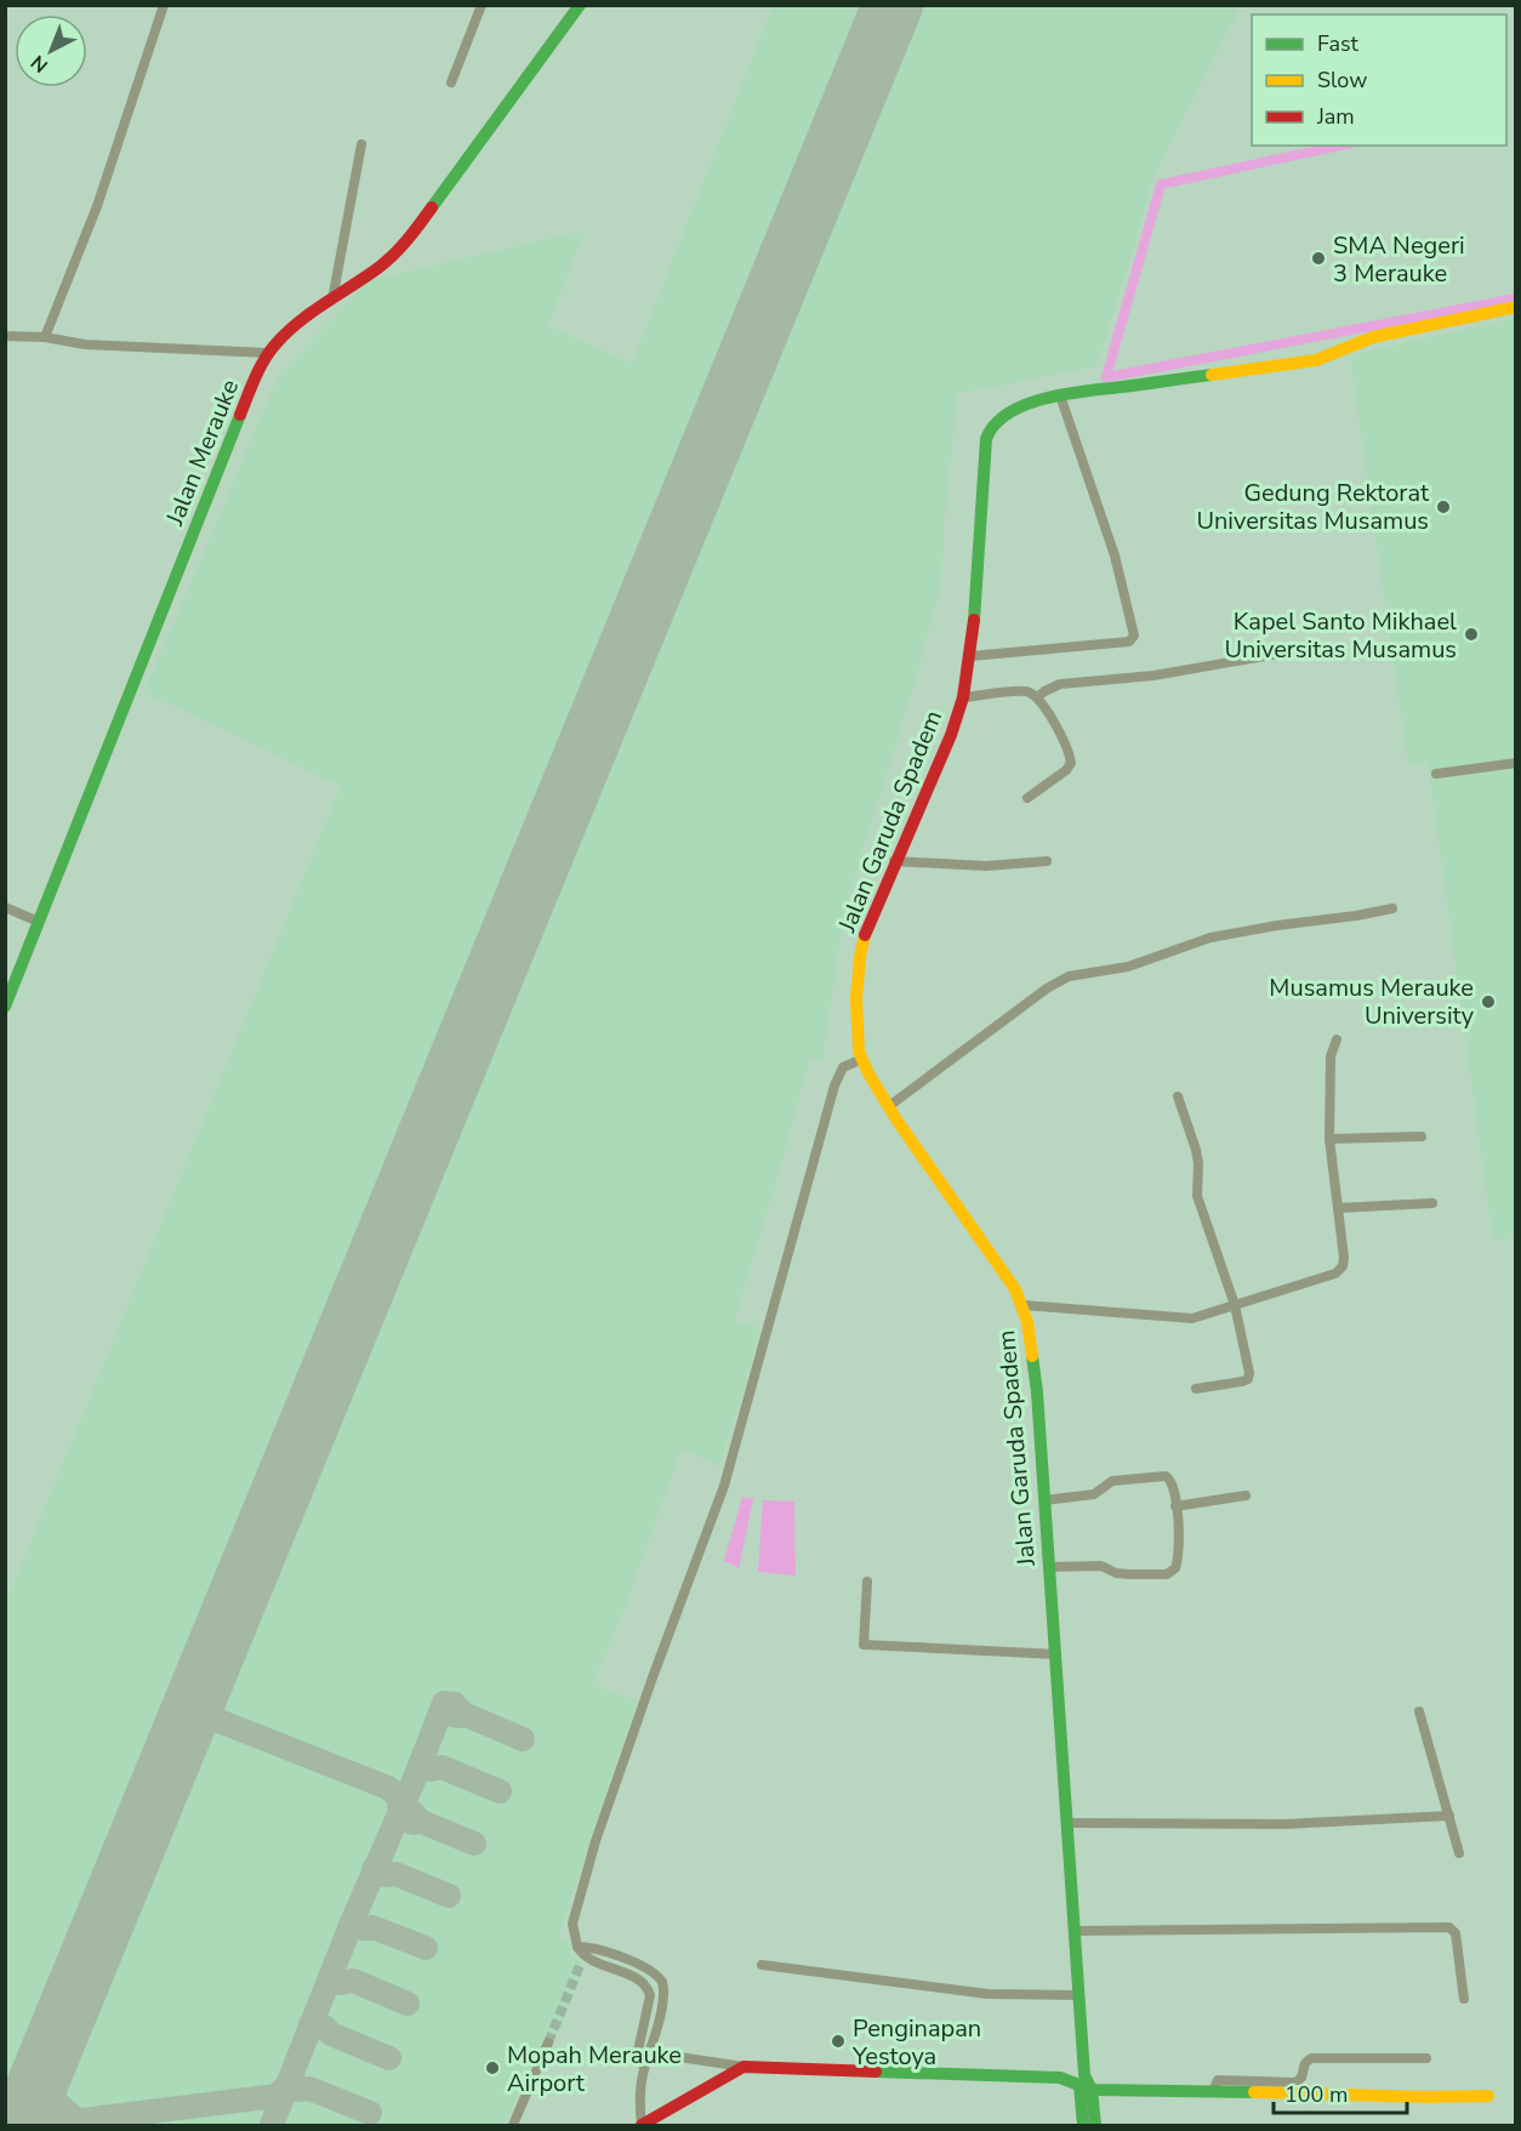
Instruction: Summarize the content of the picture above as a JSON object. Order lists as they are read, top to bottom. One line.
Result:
{"streets":{"main road":["Jalan Merauke","Jalan Garuda Spadem"]},"places":["SMA Negeri 3 Merauke","Gedung Rektorat Universitas Musamus","Kapel Santo Mikhael Universitas Musamus","Musamus Merauke University","Penginapan Yestoya","Mopah Merauke Airport"],"legend":["Fast","Slow","Jam"],"scale_bar":"100 m","north":"bottom left"}
